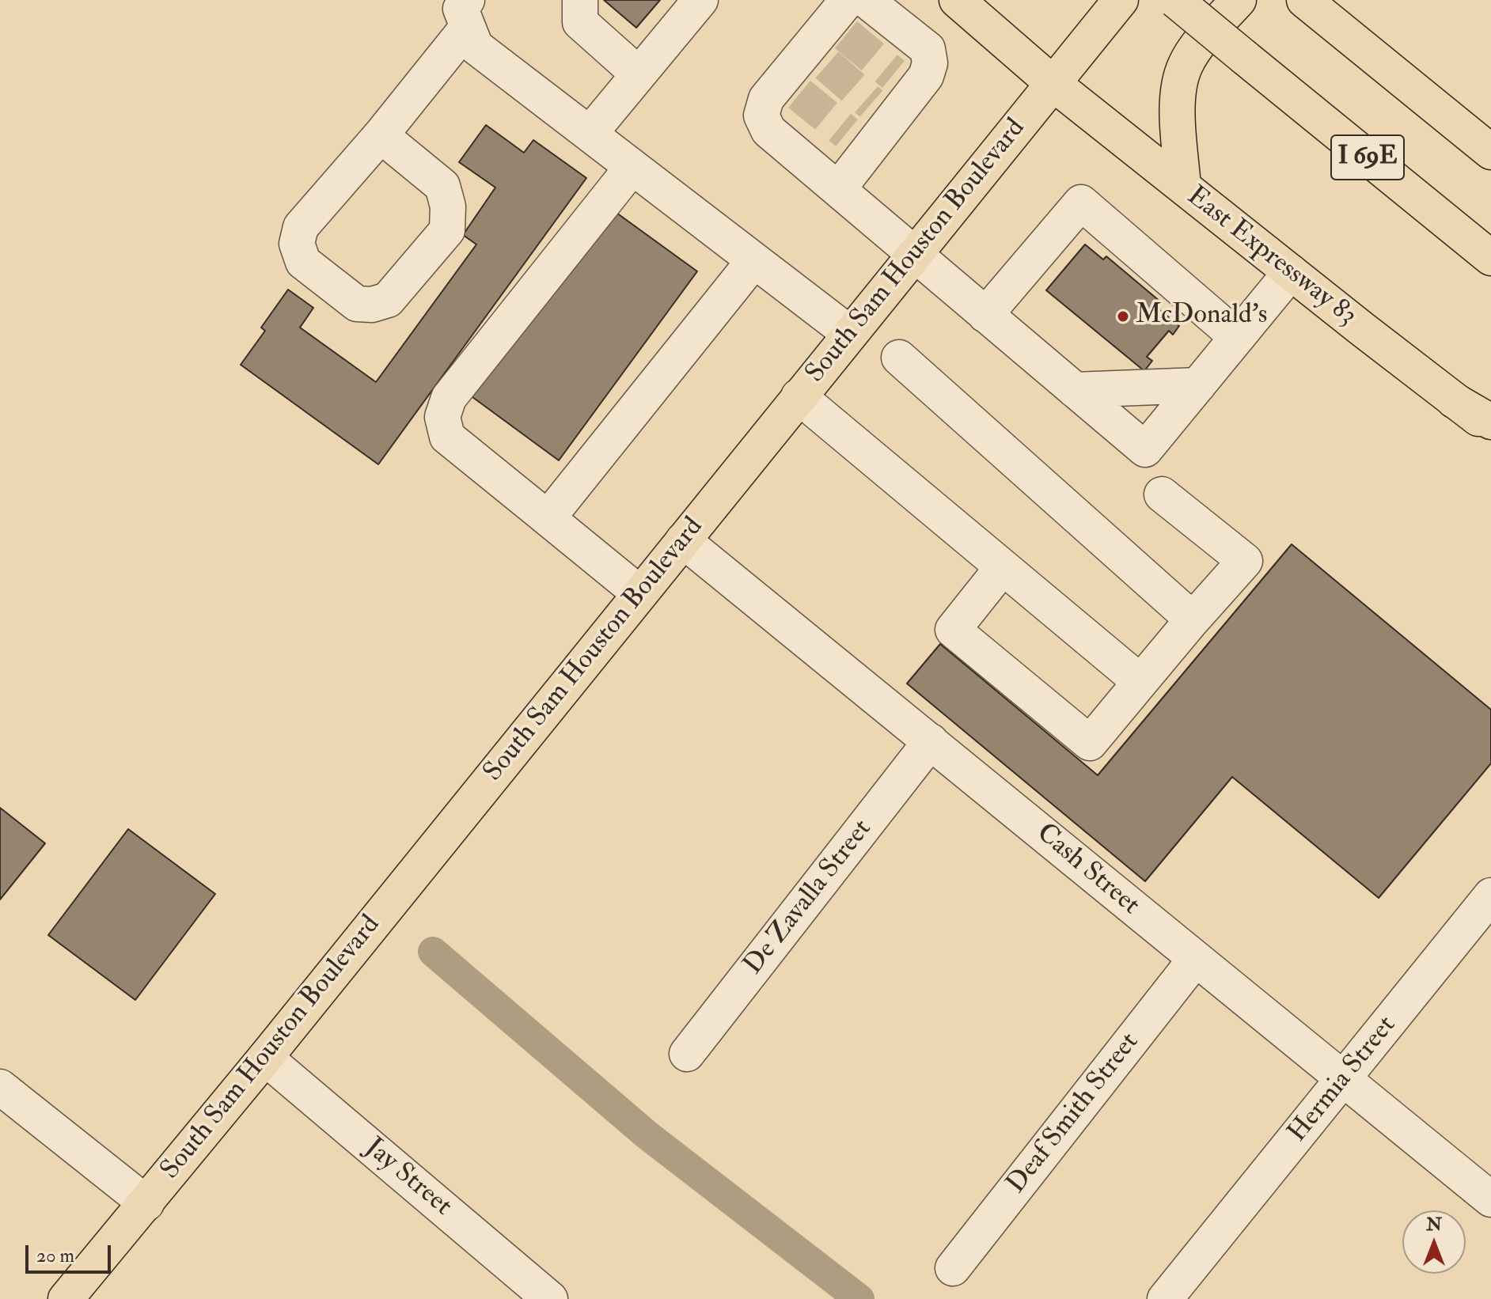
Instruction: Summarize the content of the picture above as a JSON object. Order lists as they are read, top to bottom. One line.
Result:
{"streets":{"main road":["I 69E","South Sam Houston Boulevard","East Expressway 83"],"street":["Cash Street","De Zavalla Street","Hermia Street","Deaf Smith Street","Jay Street"]},"crossings":[["South Sam Houston Boulevard","East Expressway 83"],["South Sam Houston Boulevard","Cash Street"],["South Sam Houston Boulevard","Jay Street"],["Cash Street","De Zavalla Street"],["Cash Street","Hermia Street"],["Cash Street","Deaf Smith Street"]],"places":["McDonald's"],"scale_bar":"20 m","north":"top"}
